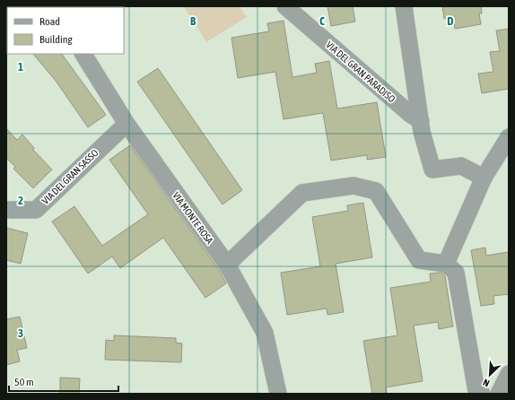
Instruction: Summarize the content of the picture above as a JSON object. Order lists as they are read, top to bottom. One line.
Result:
{"streets":{"street":["VIA DEL GRAN PARADISO","VIA DEL GRAN SASSO","VIA MONTE ROSA"]},"crossings":[["VIA DEL GRAN SASSO","VIA MONTE ROSA"]],"legend":["Road","Building"],"scale_bar":"50 m","north":"bottom left","grid":{"columns":["B","C","D"],"rows":["1","2","3"]}}
